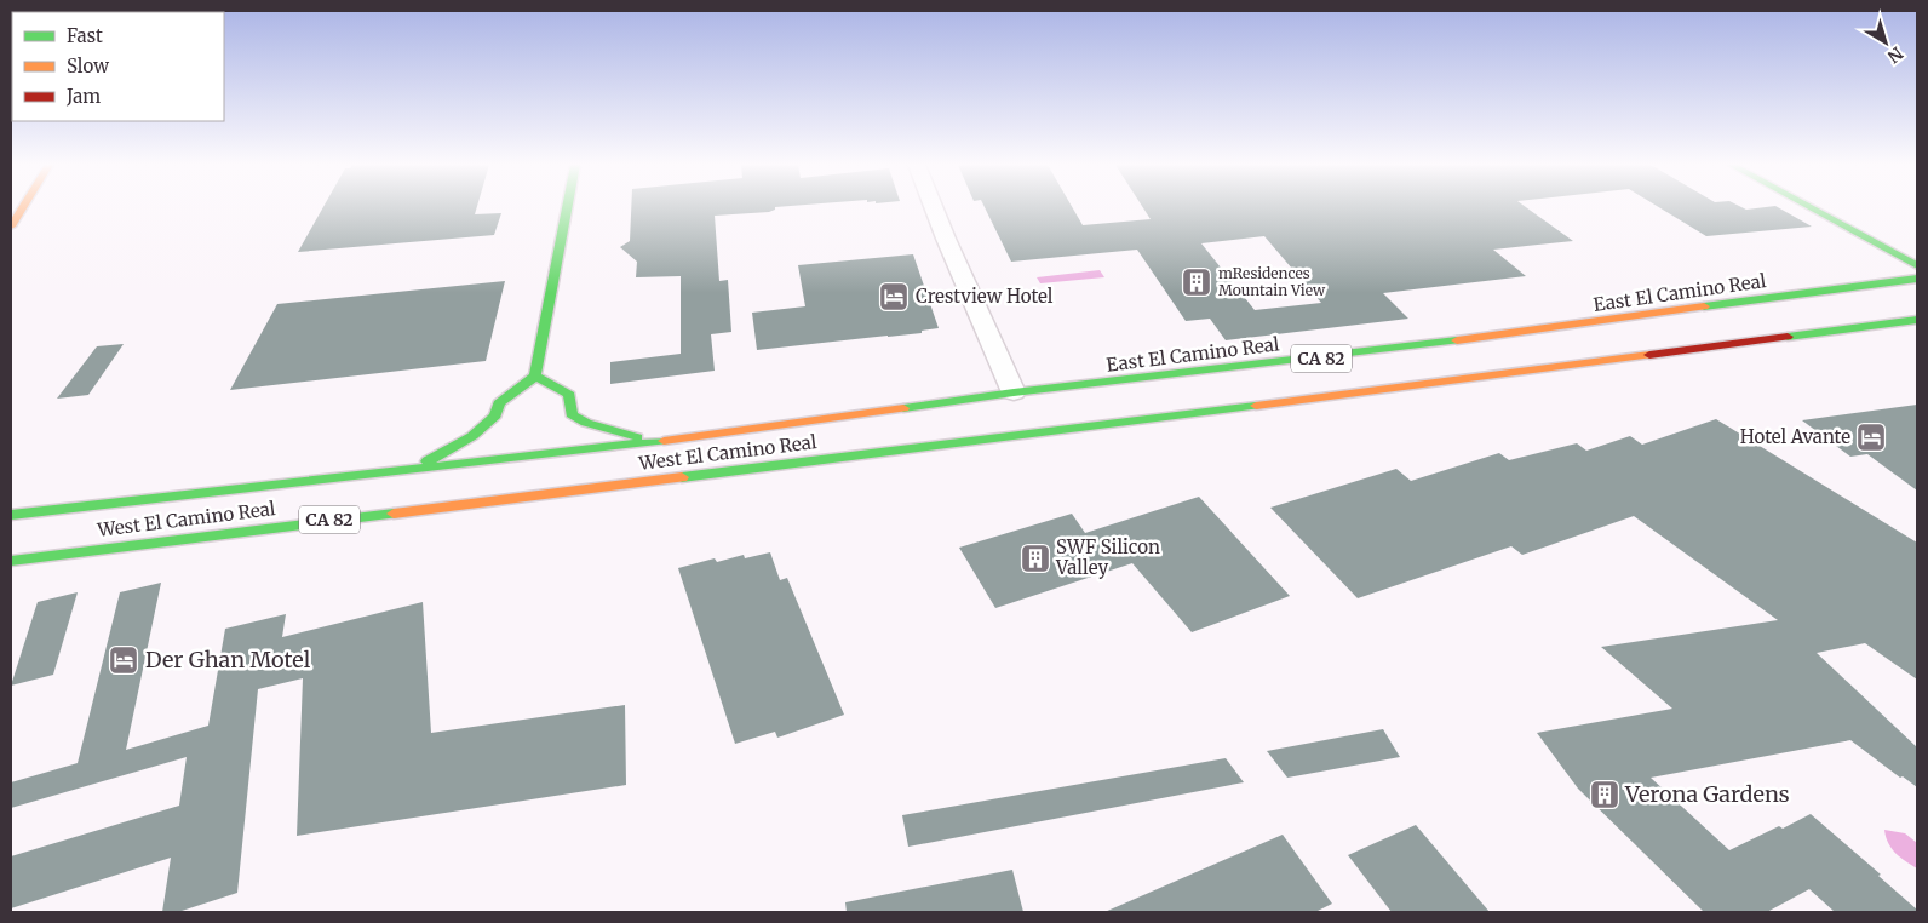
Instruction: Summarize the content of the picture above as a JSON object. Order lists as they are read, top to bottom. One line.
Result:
{"streets":{"main road":["East El Camino Real","CA 82","West El Camino Real"]},"crossings":[["East El Camino Real","West El Camino Real"],["CA 82","West El Camino Real"]],"places":{"building":["mResidences Mountain View","SWF Silicon Valley","Verona Gardens"],"hotel":["Crestview Hotel","Hotel Avante","Der Ghan Motel"]},"legend":["Fast","Slow","Jam"],"north":"bottom right"}
